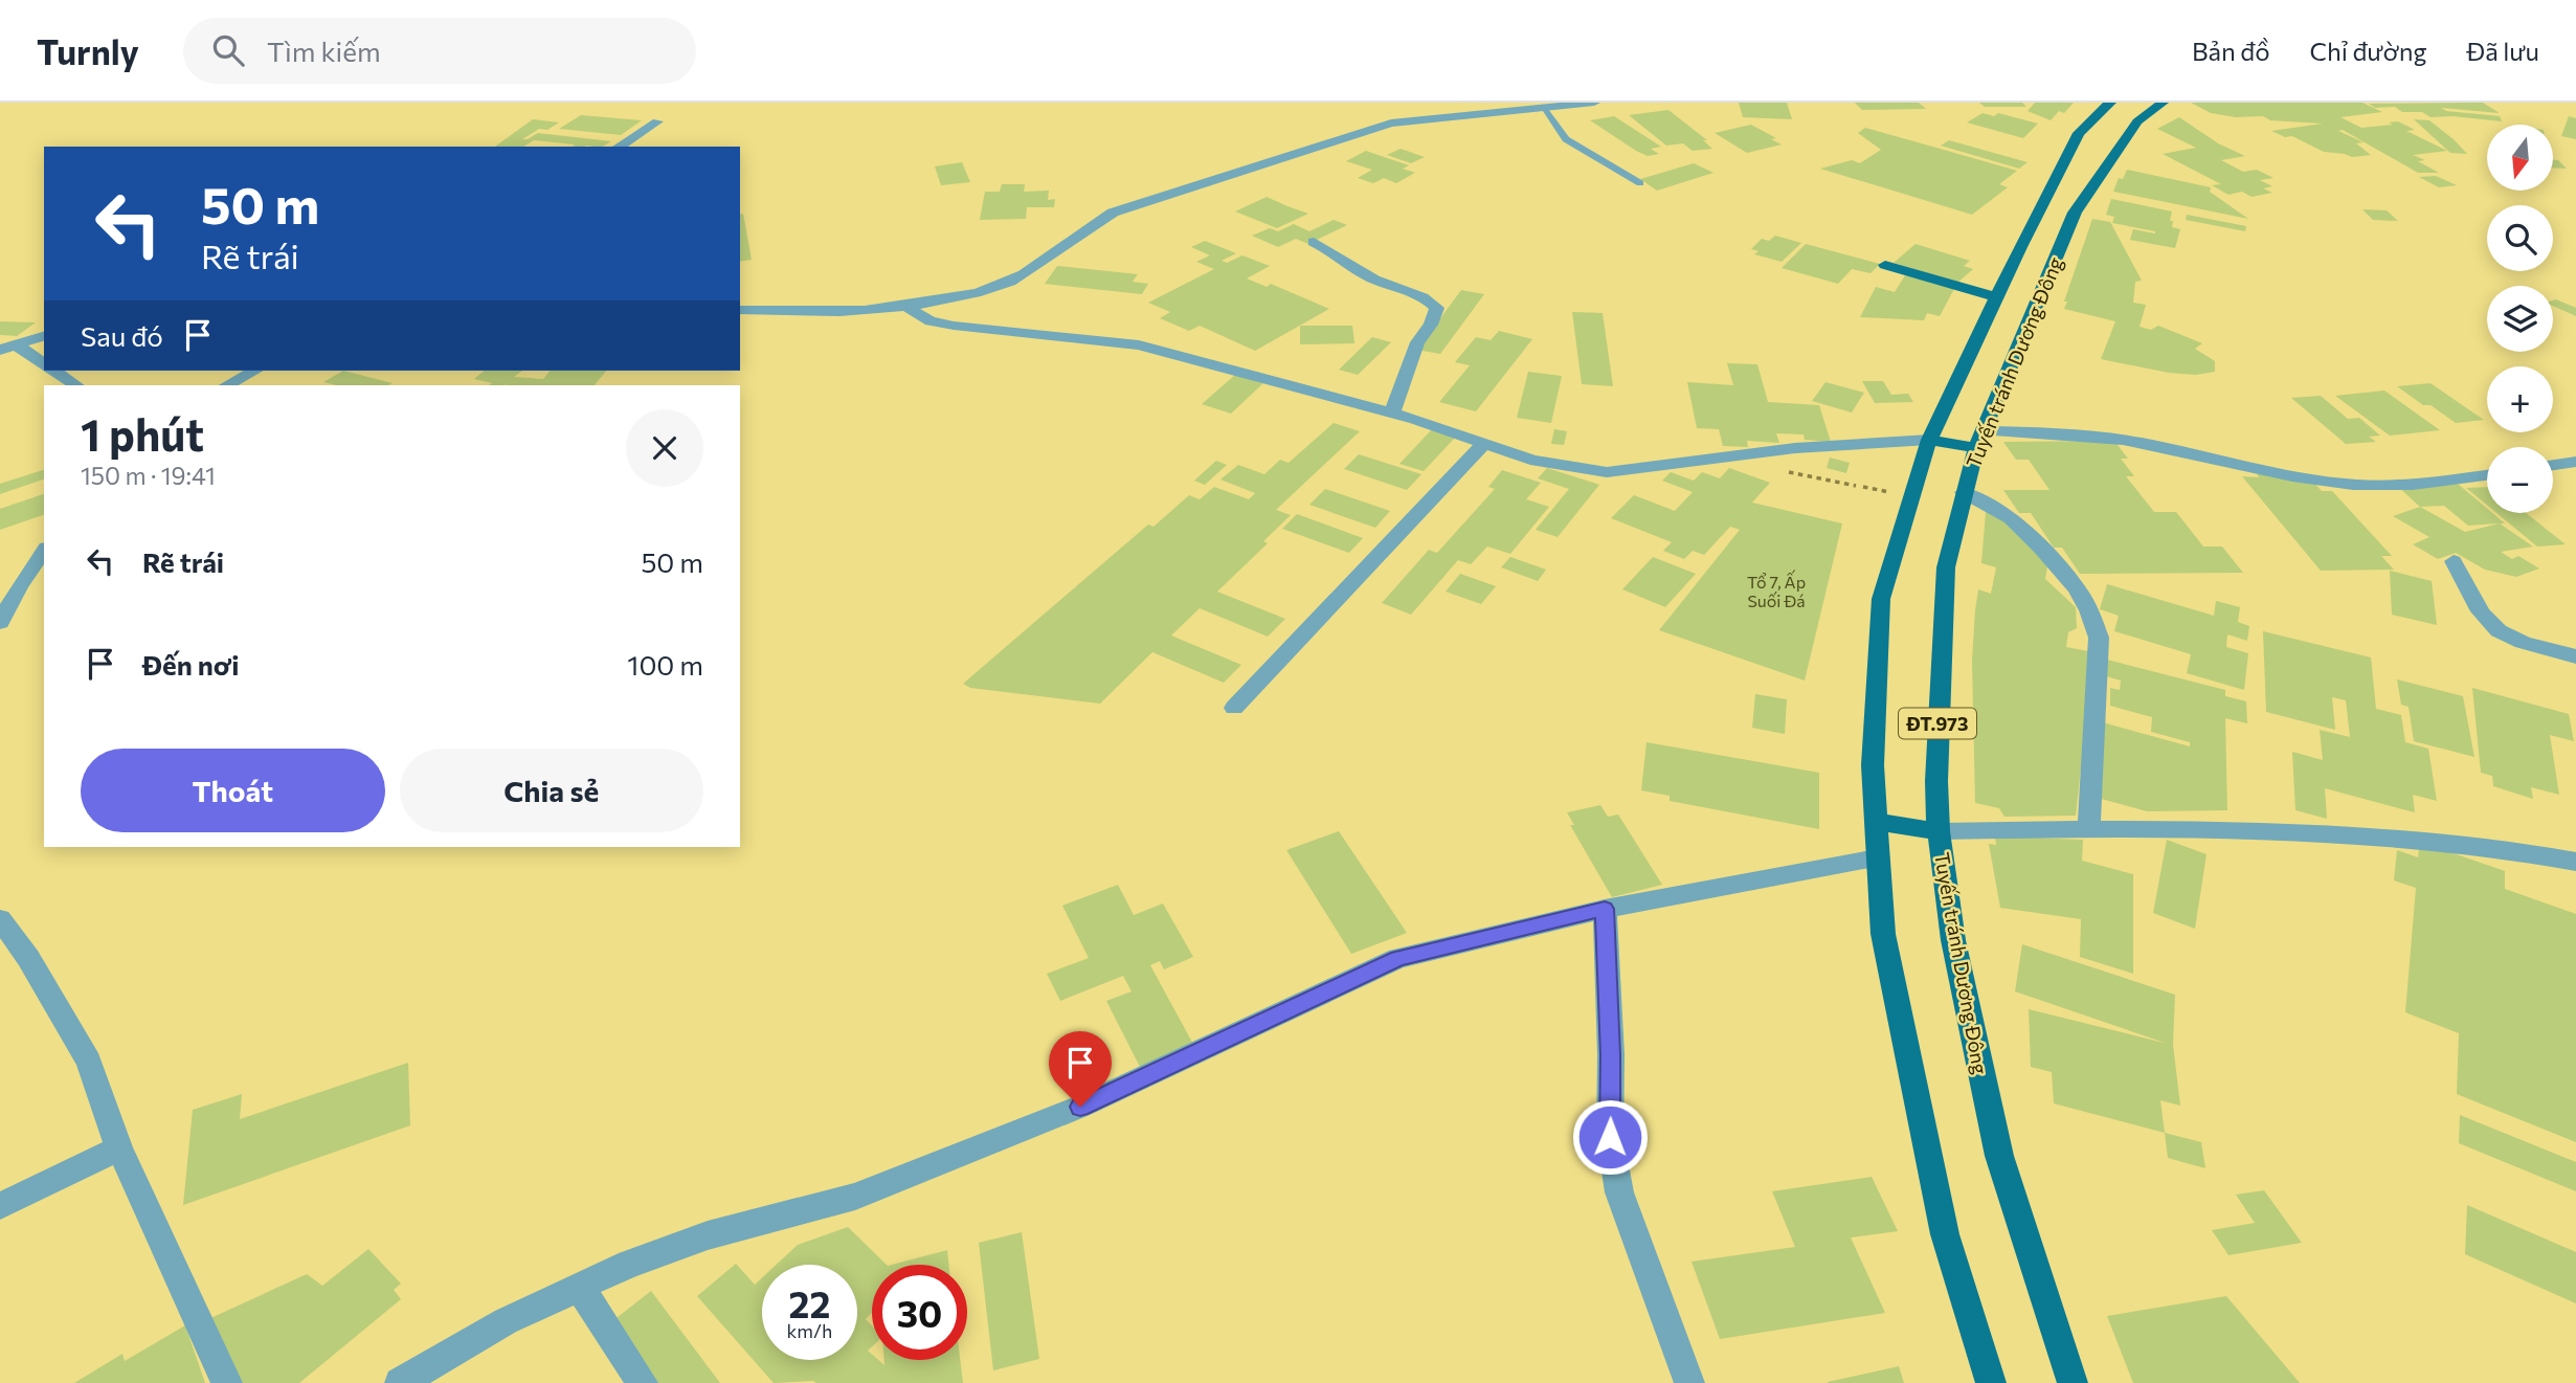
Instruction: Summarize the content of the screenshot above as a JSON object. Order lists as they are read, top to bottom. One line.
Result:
{"streets":{"main road":["Tuyến tránh Dương Đông","ĐT.973"]},"house_numbers":["Tổ 7, Ấp Suối Đá"],"north":"bottom","page":{"header":"Turnly","search":"Tìm kiếm","nav":["Bản đồ","Chỉ đường","Đã lưu"],"map_buttons":["+","−"],"turn":["50 m","Rẽ trái"],"then":"Sau đó","heading":["1 phút","150 m · 19:41"],"list":[{"name":"Rẽ trái","value":"50 m"},{"name":"Đến nơi","value":"100 m"}],"buttons":["Thoát","Chia sẻ"],"speed":"22 km/h","limit":"30"}}
